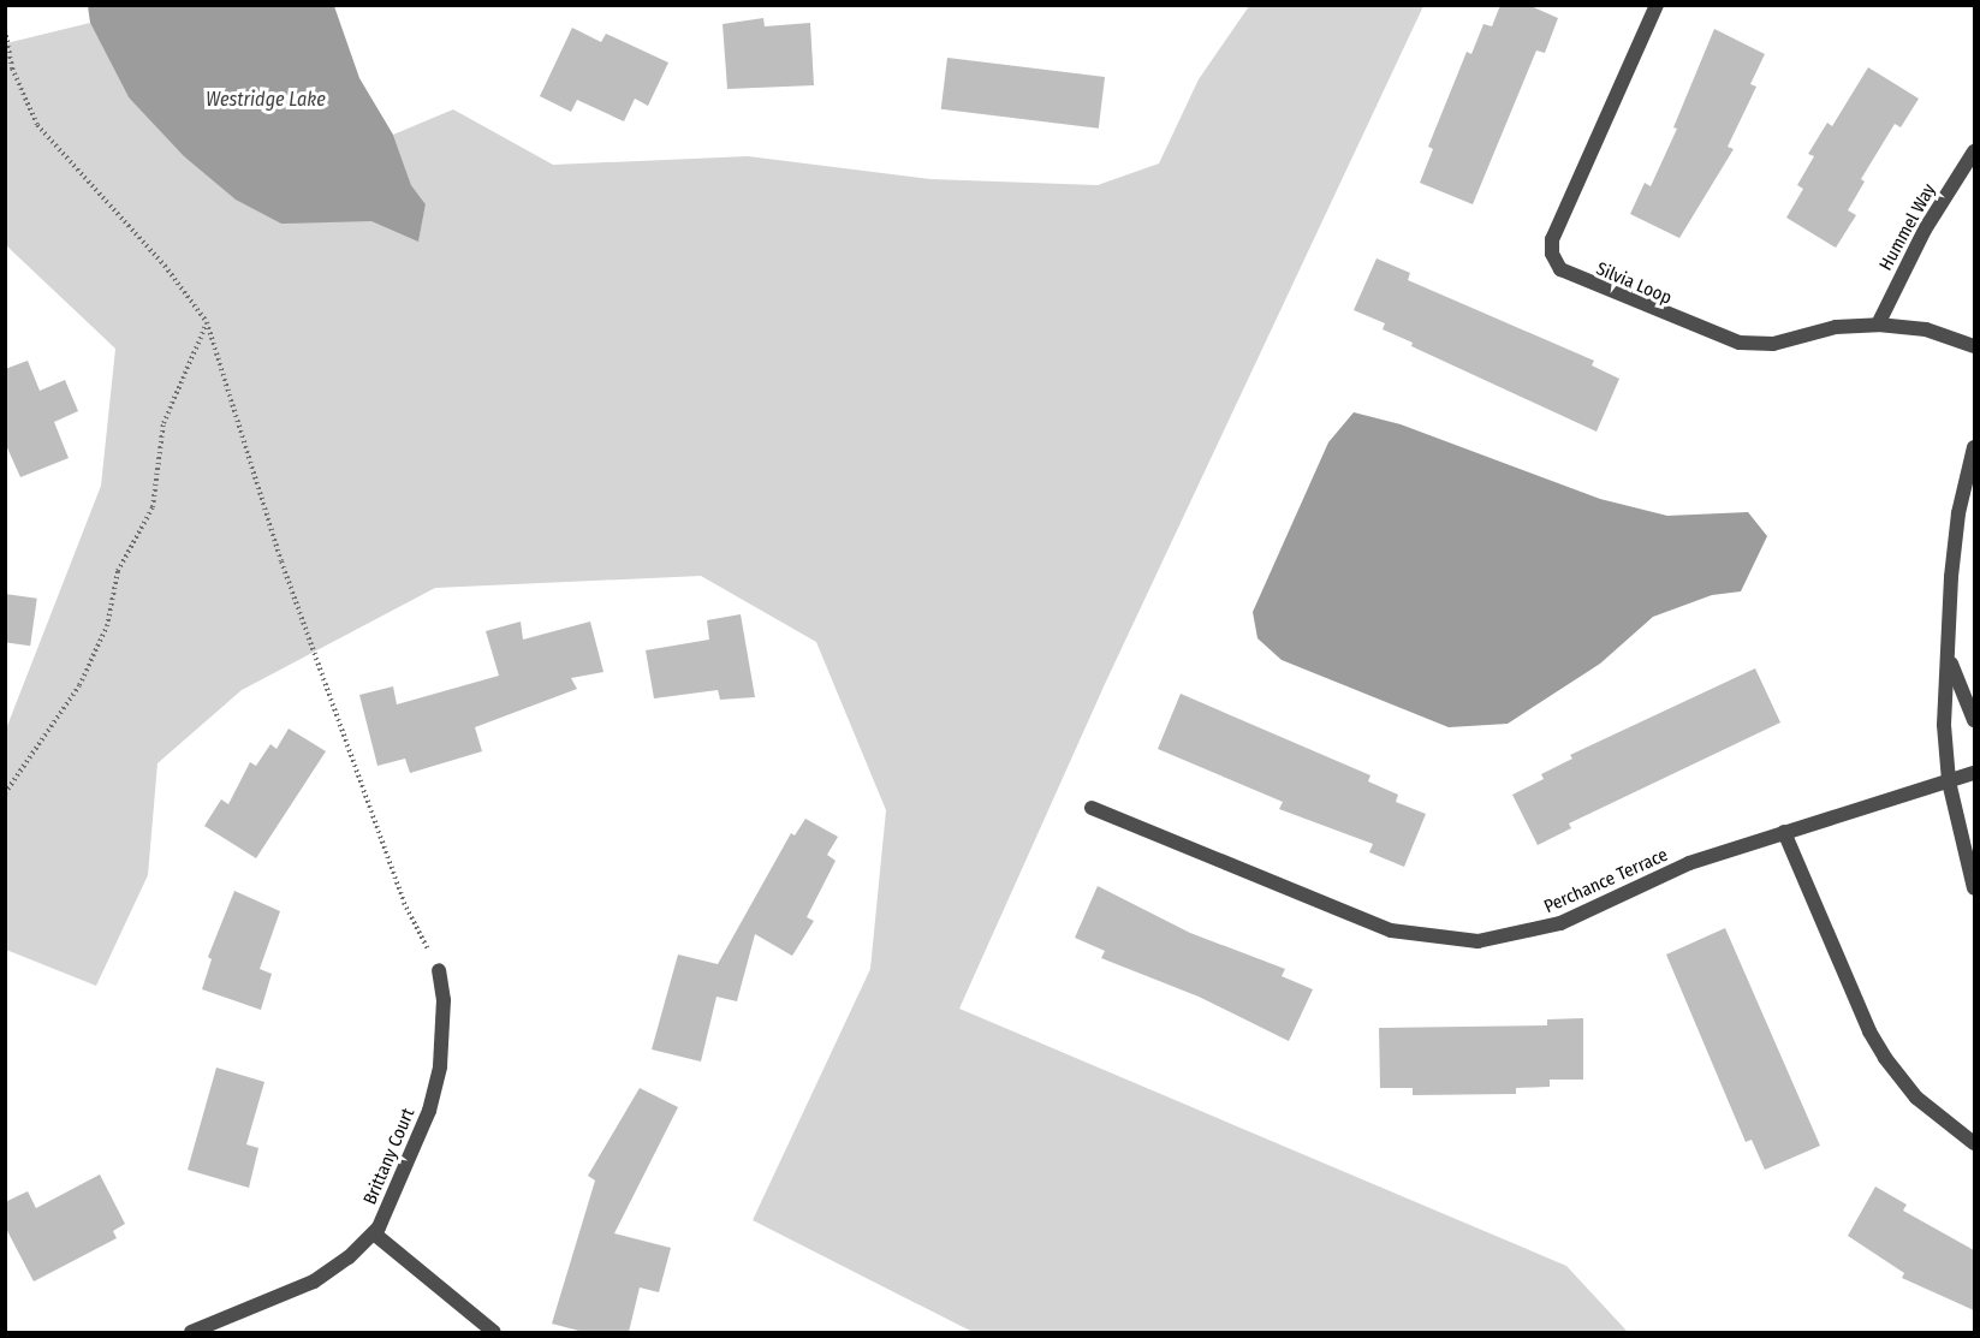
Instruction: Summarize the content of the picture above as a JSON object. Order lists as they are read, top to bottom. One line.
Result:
{"streets":{"street":["Hummel Way","Silvia Loop","Perchance Terrace","Brittany Court"]},"crossings":[["Hummel Way","Silvia Loop"]],"water":["Westridge Lake"]}
